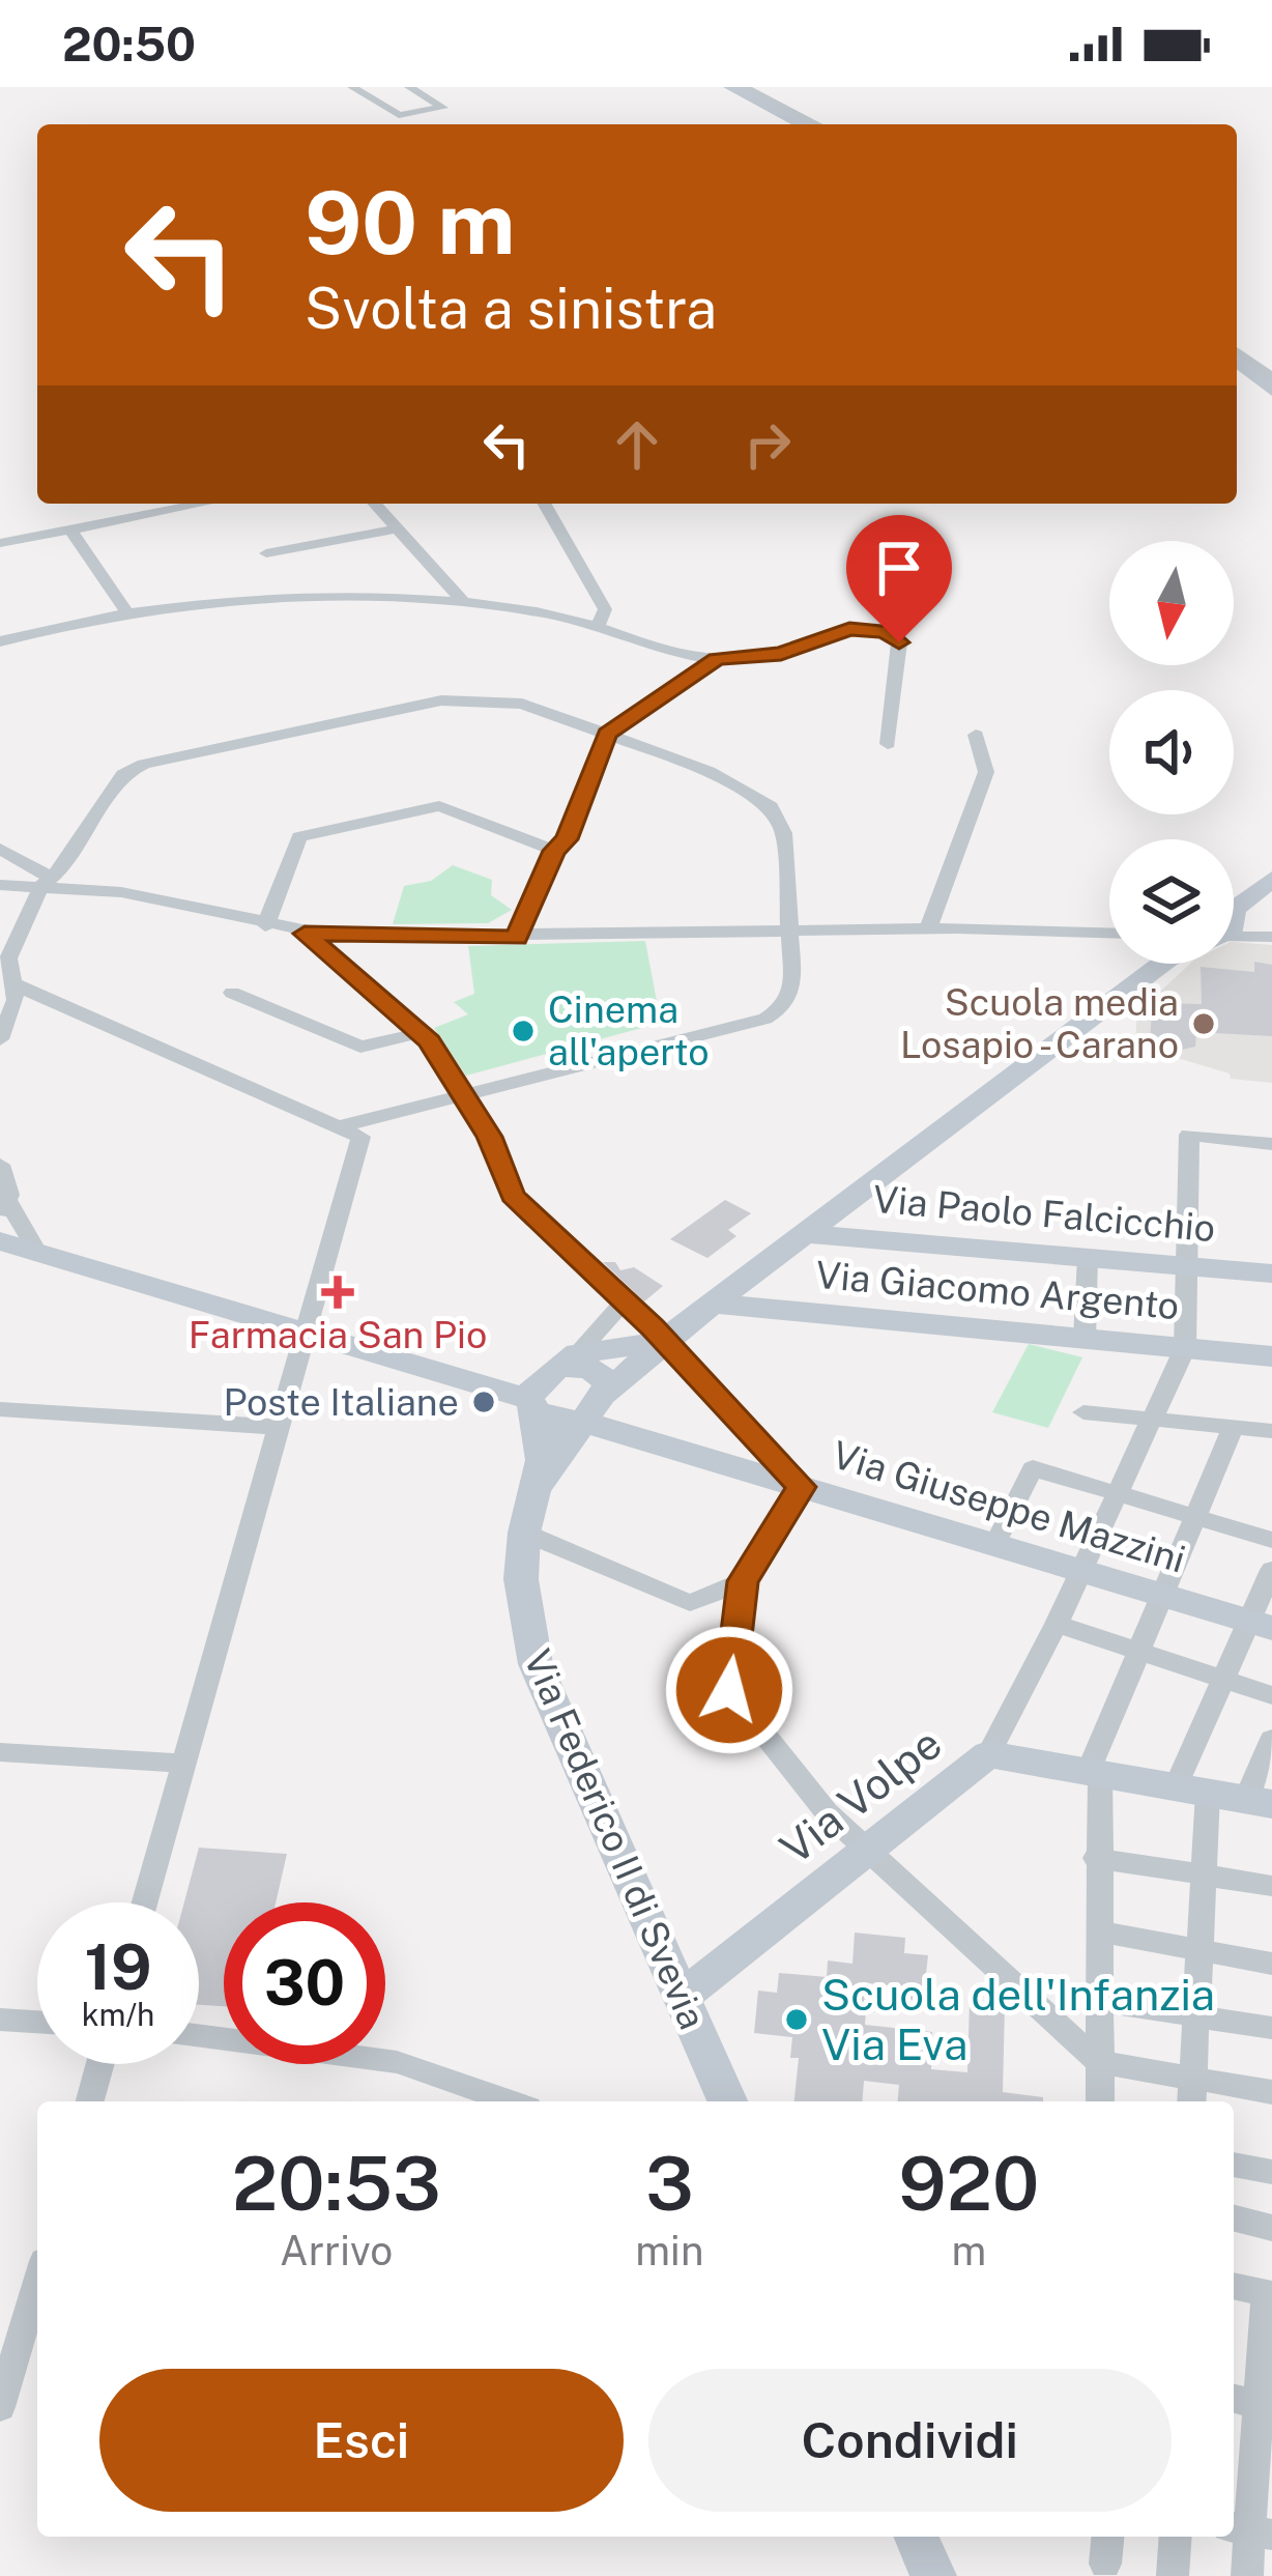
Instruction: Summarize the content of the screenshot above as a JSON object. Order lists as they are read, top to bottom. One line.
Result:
{"streets":{"main road":["Via Paolo Falcicchio","Via Giacomo Argento","Via Giuseppe Mazzini","Via Volpe","Via Federico II di Svevia"]},"crossings":[["Via Paolo Falcicchio","Via Federico II di Svevia"],["Via Giacomo Argento","Via Federico II di Svevia"],["Via Giuseppe Mazzini","Via Federico II di Svevia"],["Via Volpe","Via Federico II di Svevia"]],"places":{"other":["Scuola media Losapio - Carano","Cinema all'aperto","Poste Italiane","Scuola dell'Infanzia Via Eva"],"health":["Farmacia San Pio"]},"north":"bottom","page":{"status":"20:50","turn":["90 m","Svolta a sinistra"],"speed":"19 km/h","limit":"30","eta":["20:53","Arrivo","3","min","920","m"],"buttons":["Esci","Condividi"]}}
